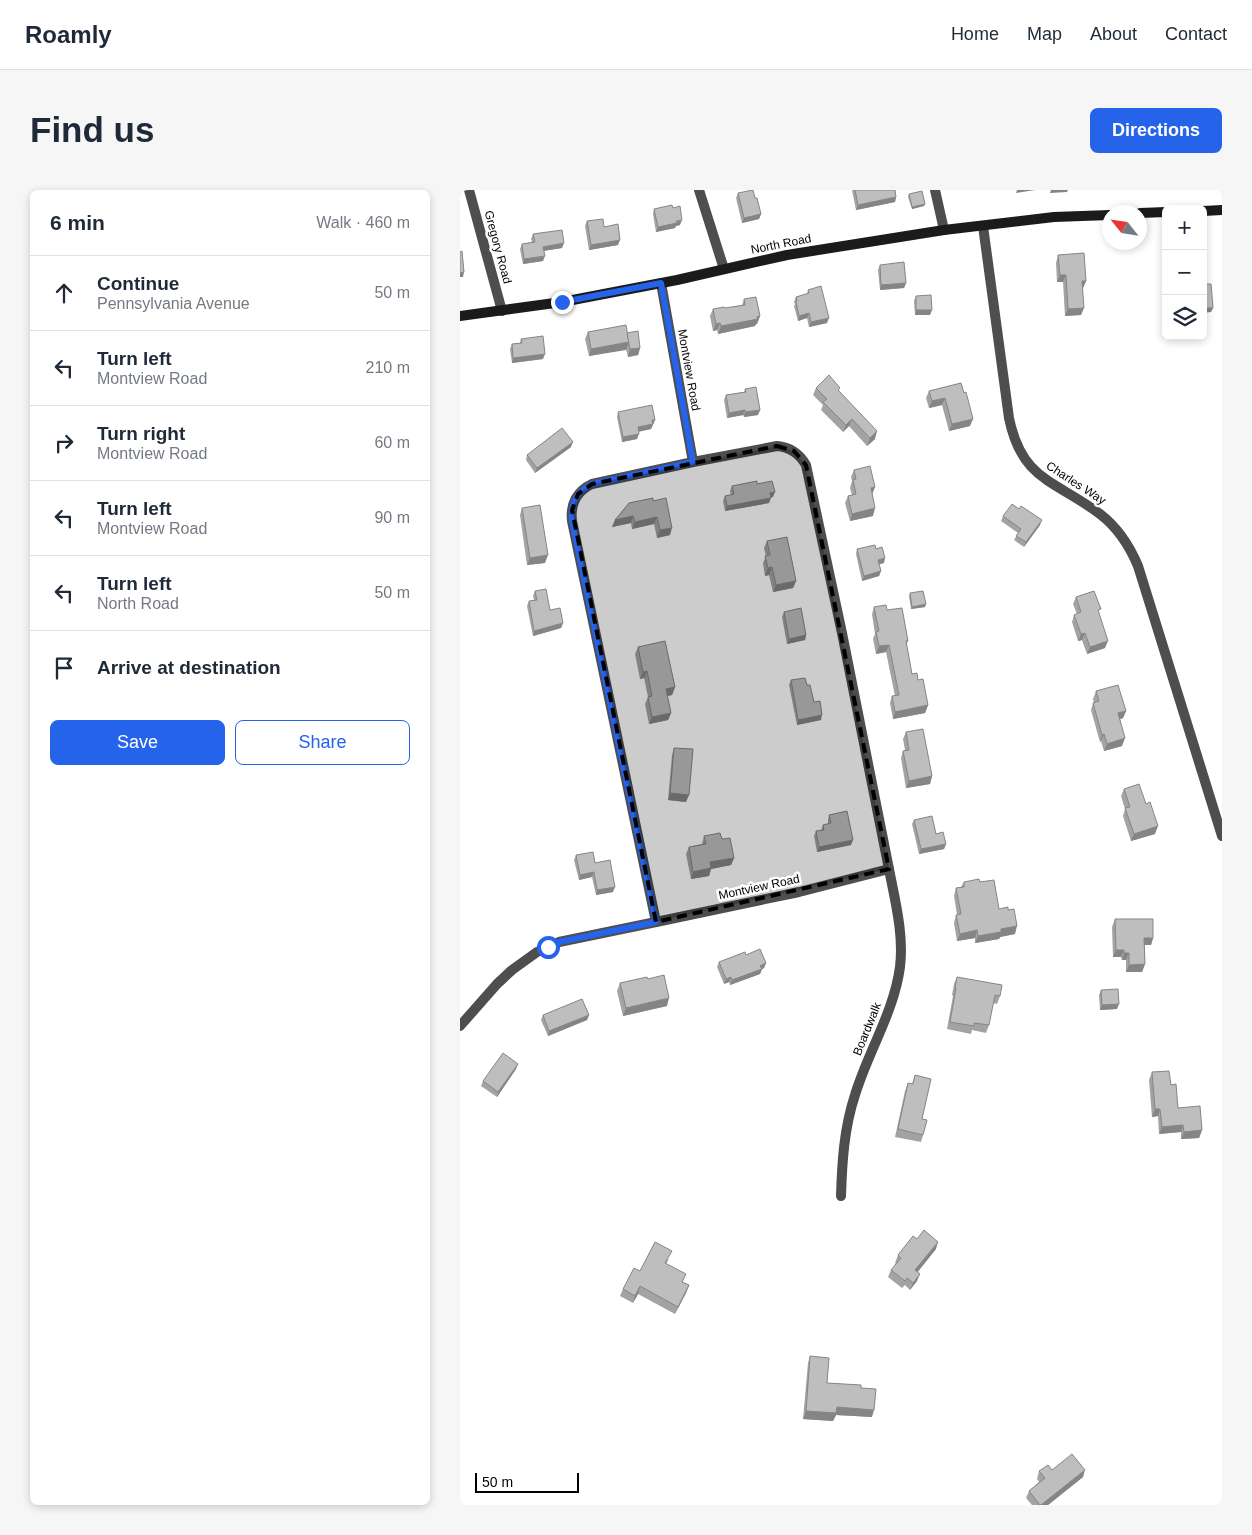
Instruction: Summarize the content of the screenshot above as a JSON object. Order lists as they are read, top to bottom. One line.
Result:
{"streets":{"main road":["North Road"],"street":["Gregory Road","Montview Road","Charles Way","Boardwalk"]},"crossings":[["North Road","Gregory Road"],["North Road","Montview Road"],["North Road","Charles Way"],["Montview Road","Boardwalk"]],"scale_bar":"50 m","north":"top left","page":{"header":"Roamly","nav":["Home","Map","About","Contact"],"buttons":["Directions",["Save","Share"]],"title":"Find us","heading":["6 min","Walk · 460 m"],"map_buttons":["+","−"],"list":[["Continue","Pennsylvania Avenue","50 m"],["Turn left","Montview Road","210 m"],["Turn right","Montview Road","60 m"],["Turn left","Montview Road","90 m"],["Turn left","North Road","50 m"],"Arrive at destination"],"scale":"50 m"}}
